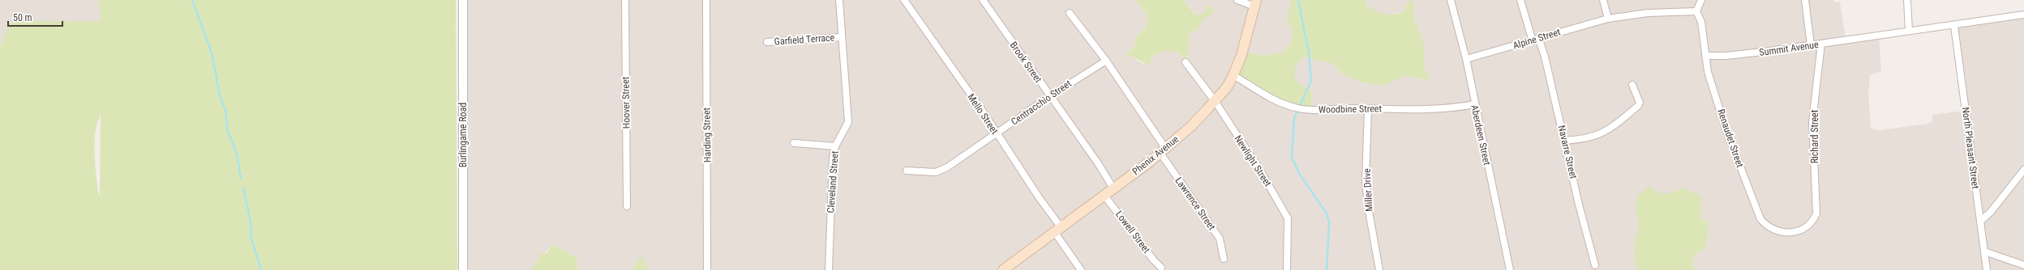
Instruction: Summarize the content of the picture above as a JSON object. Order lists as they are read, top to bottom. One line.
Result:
{"streets":{"main road":["Phenix Avenue"],"street":["Alpine Street","Garfield Terrace","Summit Avenue","Brook Street","Hoover Street","Centracchio Street","Woodbine Street","Mello Street","Burlingame Road","Harding Street","Aberdeen Street","Richard Street","Renaudet Street","North Pleasant Street","Navarre Street","Newlight Street","Cleveland Street","Miller Drive","Lawrence Street","Lowell Street"]},"crossings":[["Alpine Street","Aberdeen Street"],["Alpine Street","Navarre Street"],["Garfield Terrace","Cleveland Street"],["Summit Avenue","Richard Street"],["Summit Avenue","Renaudet Street"],["Summit Avenue","North Pleasant Street"],["Brook Street","Centracchio Street"],["Brook Street","Phenix Avenue"],["Centracchio Street","Mello Street"],["Centracchio Street","Lawrence Street"],["Woodbine Street","Aberdeen Street"],["Woodbine Street","Phenix Avenue"],["Woodbine Street","Miller Drive"],["Mello Street","Phenix Avenue"],["Richard Street","Renaudet Street"],["Phenix Avenue","Newlight Street"],["Phenix Avenue","Lawrence Street"],["Phenix Avenue","Lowell Street"]],"scale_bar":"50 m"}
